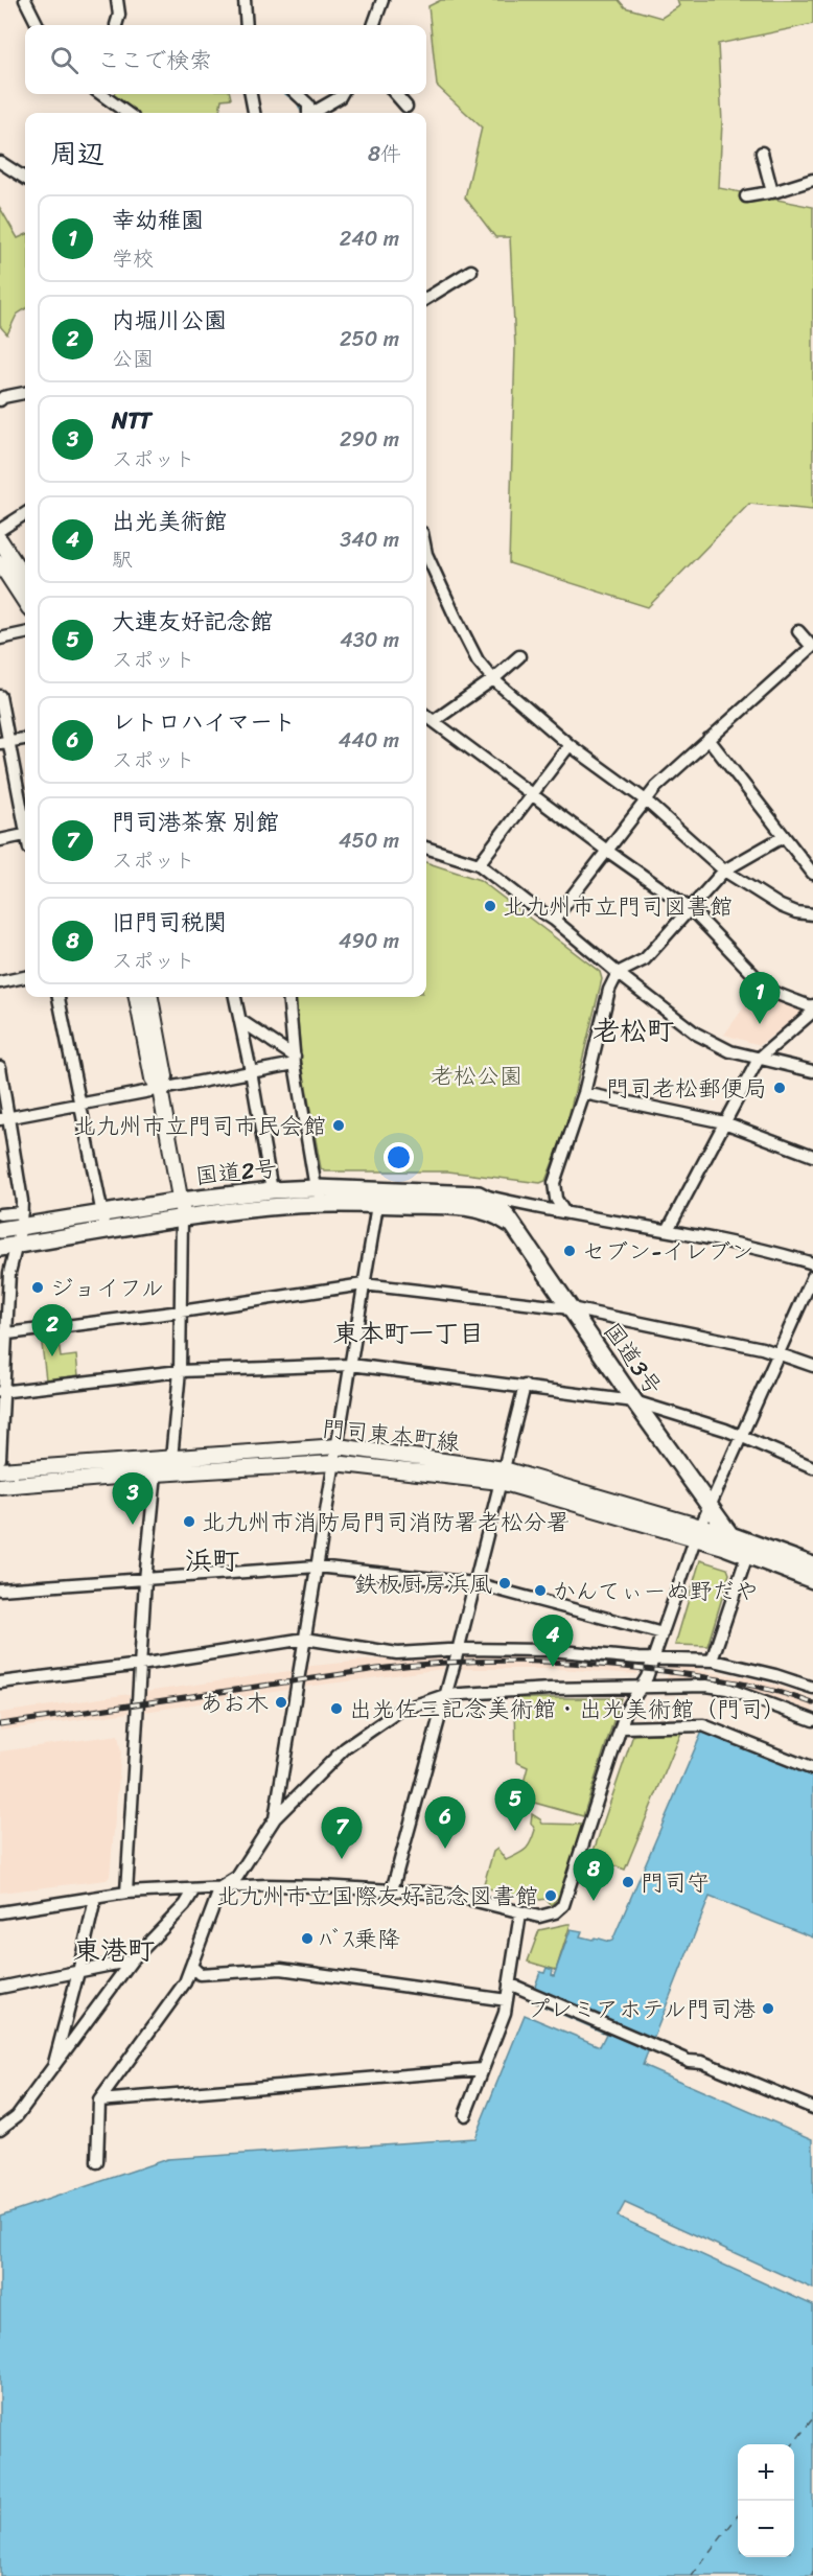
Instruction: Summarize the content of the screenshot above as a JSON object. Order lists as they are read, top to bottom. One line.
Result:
{"streets":{"highway":["国道2号","国道3号"],"main road":["門司東本町線"]},"crossings":[["国道2号","国道3号"],["国道3号","門司東本町線"]],"districts":["老松町","東本町一丁目","浜町","東港町"],"parks":["老松公園"],"places":["北九州市立門司図書館","門司老松郵便局","北九州市立門司市民会館","セブン-イレブン","ジョイフル","北九州市消防局門司消防署老松分署","鉄板厨房浜風","かんてぃーぬ野だや","あお木","出光佐三記念美術館・出光美術館（門司）","門司守","北九州市立国際友好記念図書館","ﾊﾞｽ乗降","プレミアホテル門司港"],"page":{"search":"ここで検索","heading":["周辺","8件"],"list":[{"mark":"1","name":"幸幼稚園","note":"学校","value":"240 m"},{"mark":"2","name":"内堀川公園","note":"公園","value":"250 m"},{"mark":"3","name":"NTT","note":"スポット","value":"290 m"},{"mark":"4","name":"出光美術館","note":"駅","value":"340 m"},{"mark":"5","name":"大連友好記念館","note":"スポット","value":"430 m"},{"mark":"6","name":"レトロハイマート","note":"スポット","value":"440 m"},{"mark":"7","name":"門司港茶寮 別館","note":"スポット","value":"450 m"},{"mark":"8","name":"旧門司税関","note":"スポット","value":"490 m"}],"pins":["1","2","3","4","5","6","7","8"],"map_buttons":["+","−"]}}
